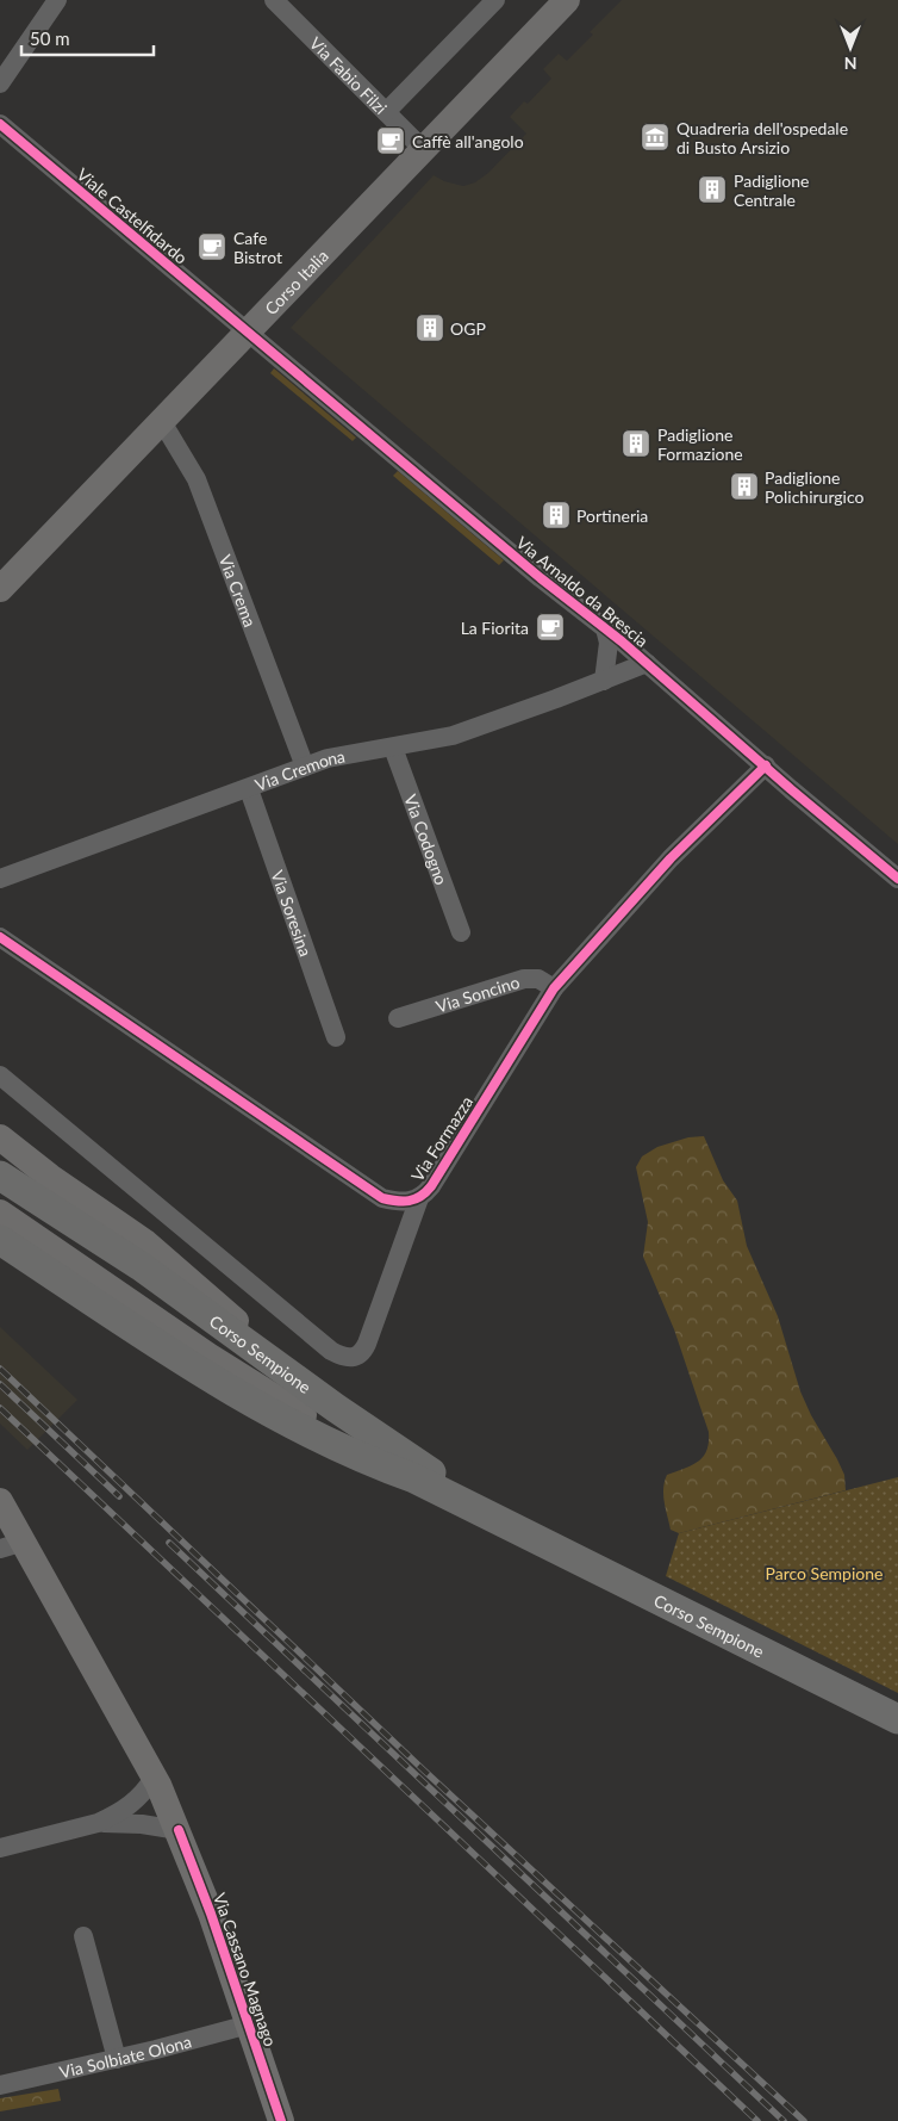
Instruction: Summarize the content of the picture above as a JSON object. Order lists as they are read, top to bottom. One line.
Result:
{"streets":{"main road":["Corso Sempione"],"street":["Via Fabio Filzi","Viale Castelfidardo","Corso Italia","Via Crema","Via Arnaldo da Brescia","Via Cremona","Via Codogno","Via Soresina","Via Soncino","Via Formazza","Via Cassano Magnago","Via Solbiate Olona"]},"crossings":[["Via Fabio Filzi","Corso Italia"],["Viale Castelfidardo","Corso Italia"],["Viale Castelfidardo","Via Arnaldo da Brescia"],["Corso Italia","Via Crema"],["Corso Italia","Via Arnaldo da Brescia"],["Via Crema","Via Cremona"],["Via Arnaldo da Brescia","Via Cremona"],["Via Arnaldo da Brescia","Via Formazza"],["Via Cremona","Via Codogno"],["Via Cremona","Via Soresina"],["Via Soncino","Via Formazza"],["Via Cassano Magnago","Via Solbiate Olona"]],"parks":["Parco Sempione"],"places":{"museum":["Quadreria dell'ospedale di Busto Arsizio"],"cafe":["Caffè all'angolo","Cafe Bistrot","La Fiorita"],"building":["Padiglione Centrale","OGP","Padiglione Formazione","Padiglione Polichirurgico","Portineria"]},"scale_bar":"50 m","north":"bottom"}
